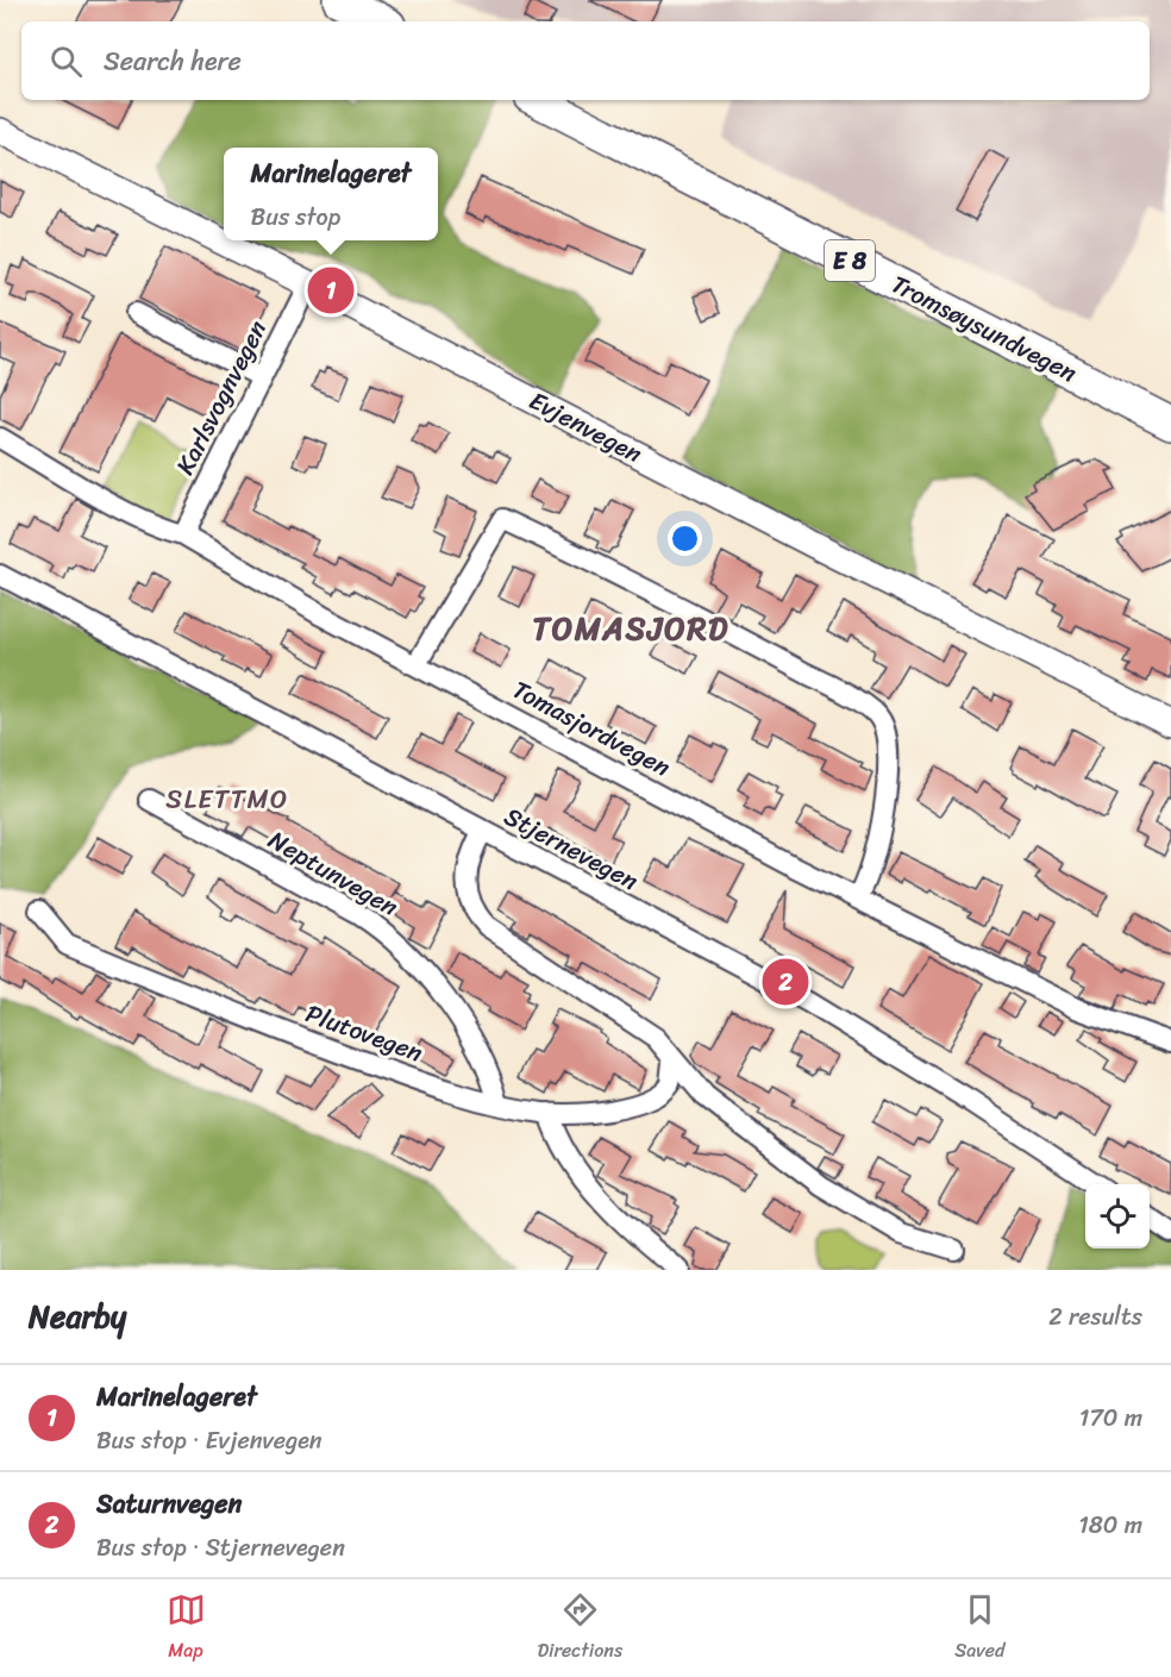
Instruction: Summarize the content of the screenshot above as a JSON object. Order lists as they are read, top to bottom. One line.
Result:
{"streets":{"highway":["E 8","Tromsøysundvegen"],"street":["Karlsvognvegen","Evjenvegen","Tomasjordvegen","Stjernevegen","Neptunvegen","Plutovegen"]},"crossings":[["Karlsvognvegen","Evjenvegen"],["Karlsvognvegen","Tomasjordvegen"],["Neptunvegen","Plutovegen"]],"districts":["TOMASJORD","SLETTMO"],"page":{"search":"Search here","popup":["Marinelageret","Bus stop"],"pins":["1","2"],"heading":["Nearby","2 results"],"list":[{"mark":"1","name":"Marinelageret","note":"Bus stop · Evjenvegen","value":"170 m"},{"mark":"2","name":"Saturnvegen","note":"Bus stop · Stjernevegen","value":"180 m"}],"nav":["Map","Directions","Saved"]}}
